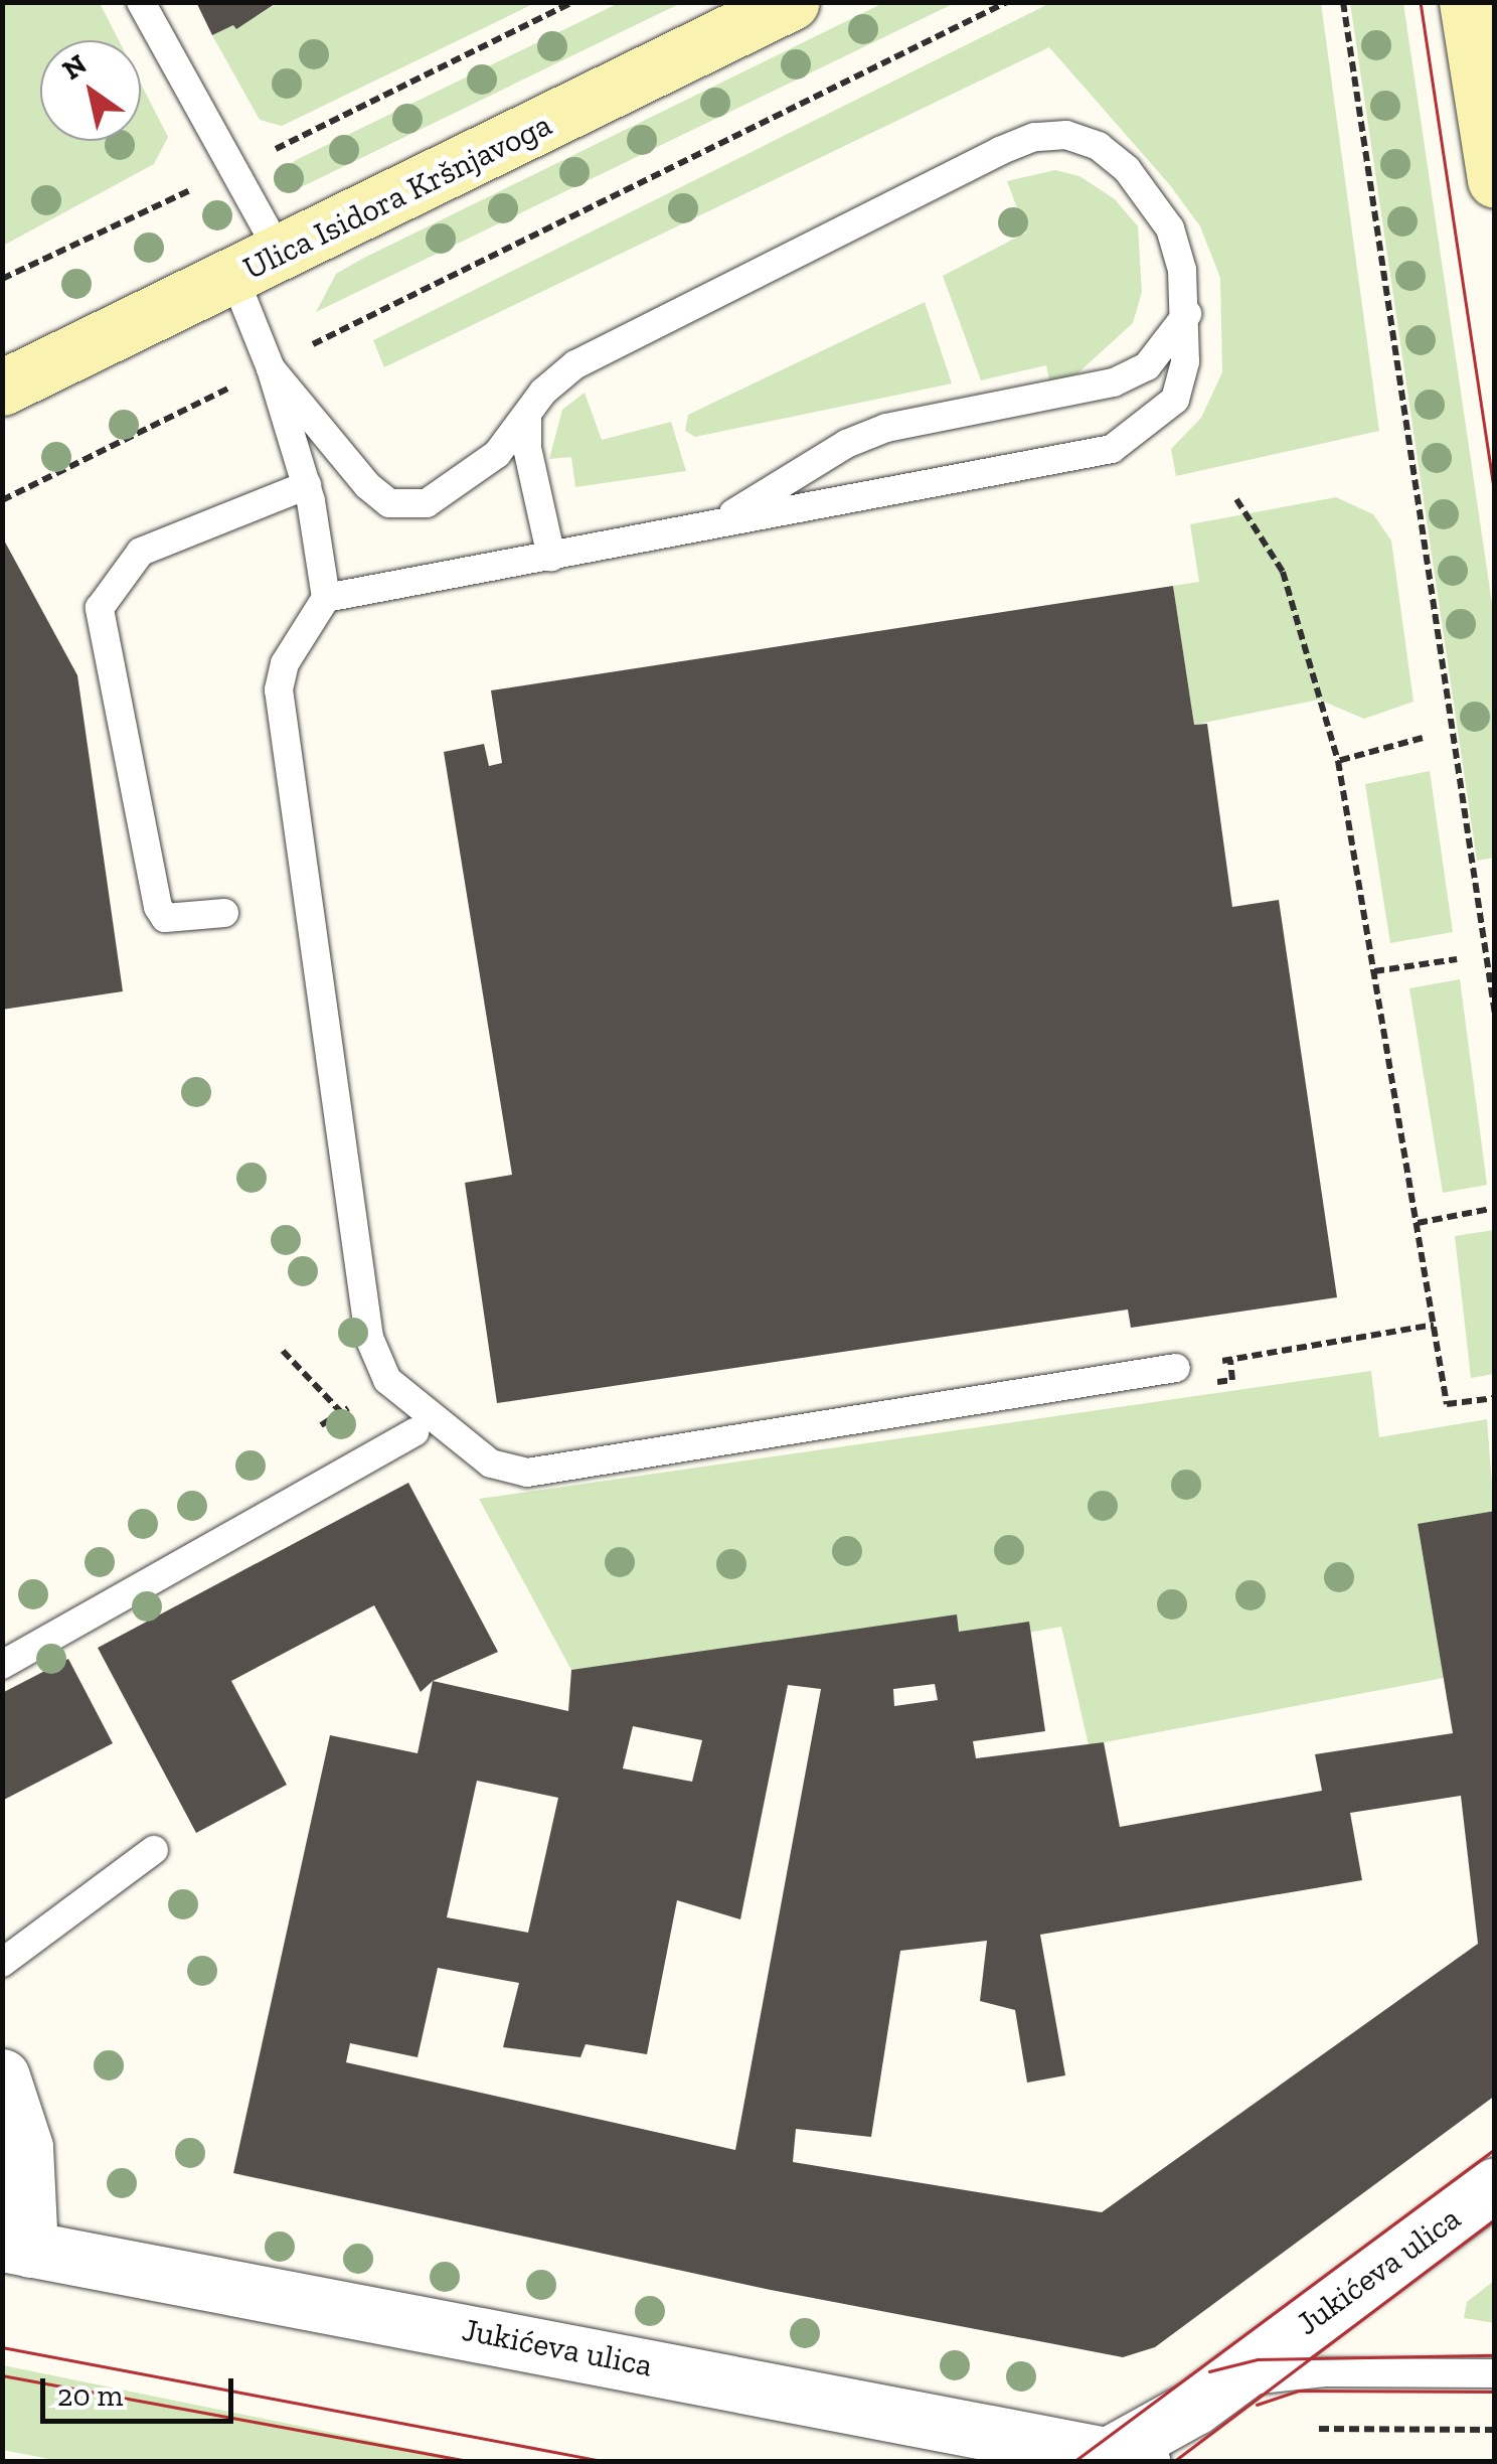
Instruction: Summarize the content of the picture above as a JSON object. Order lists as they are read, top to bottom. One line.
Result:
{"streets":{"main road":["Ulica Isidora Kršnjavoga"],"street":["Jukićeva ulica"]},"scale_bar":"20 m","north":"top left"}
